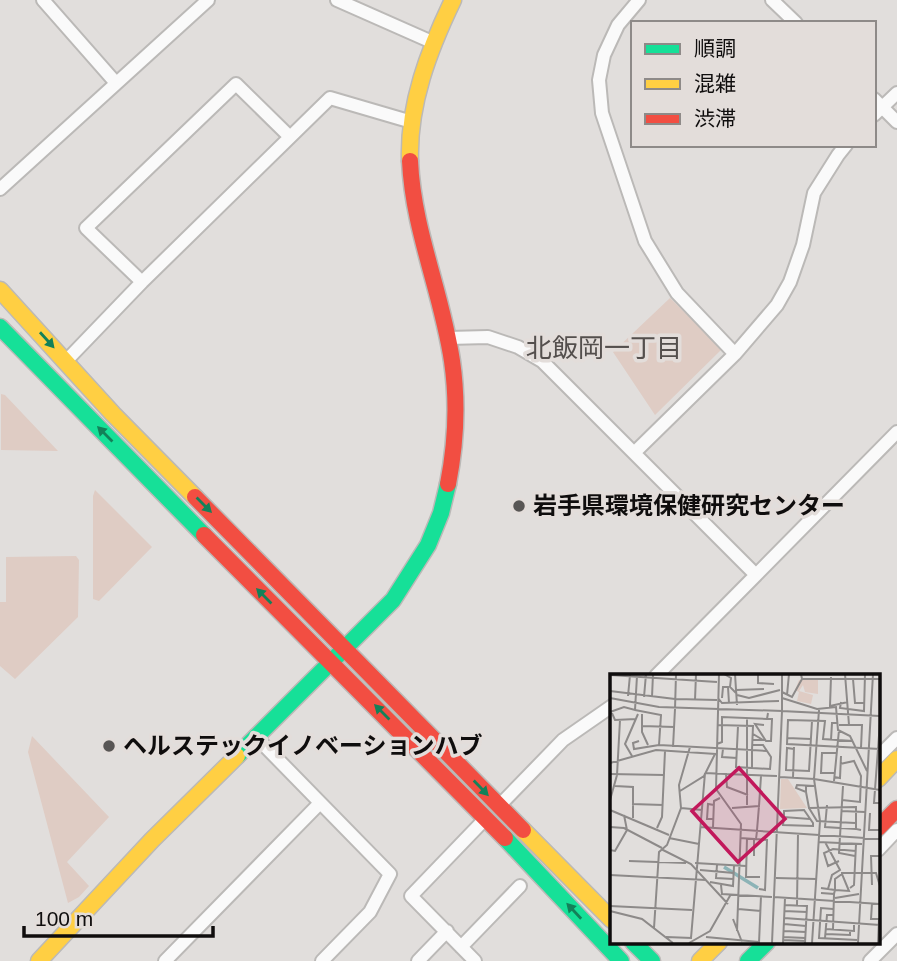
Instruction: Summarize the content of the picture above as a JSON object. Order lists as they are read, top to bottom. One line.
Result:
{"districts":["北飯岡一丁目"],"places":["岩手県環境保健研究センター","ヘルステックイノベーションハブ"],"legend":["順調","混雑","渋滞"],"scale_bar":"100 m"}
